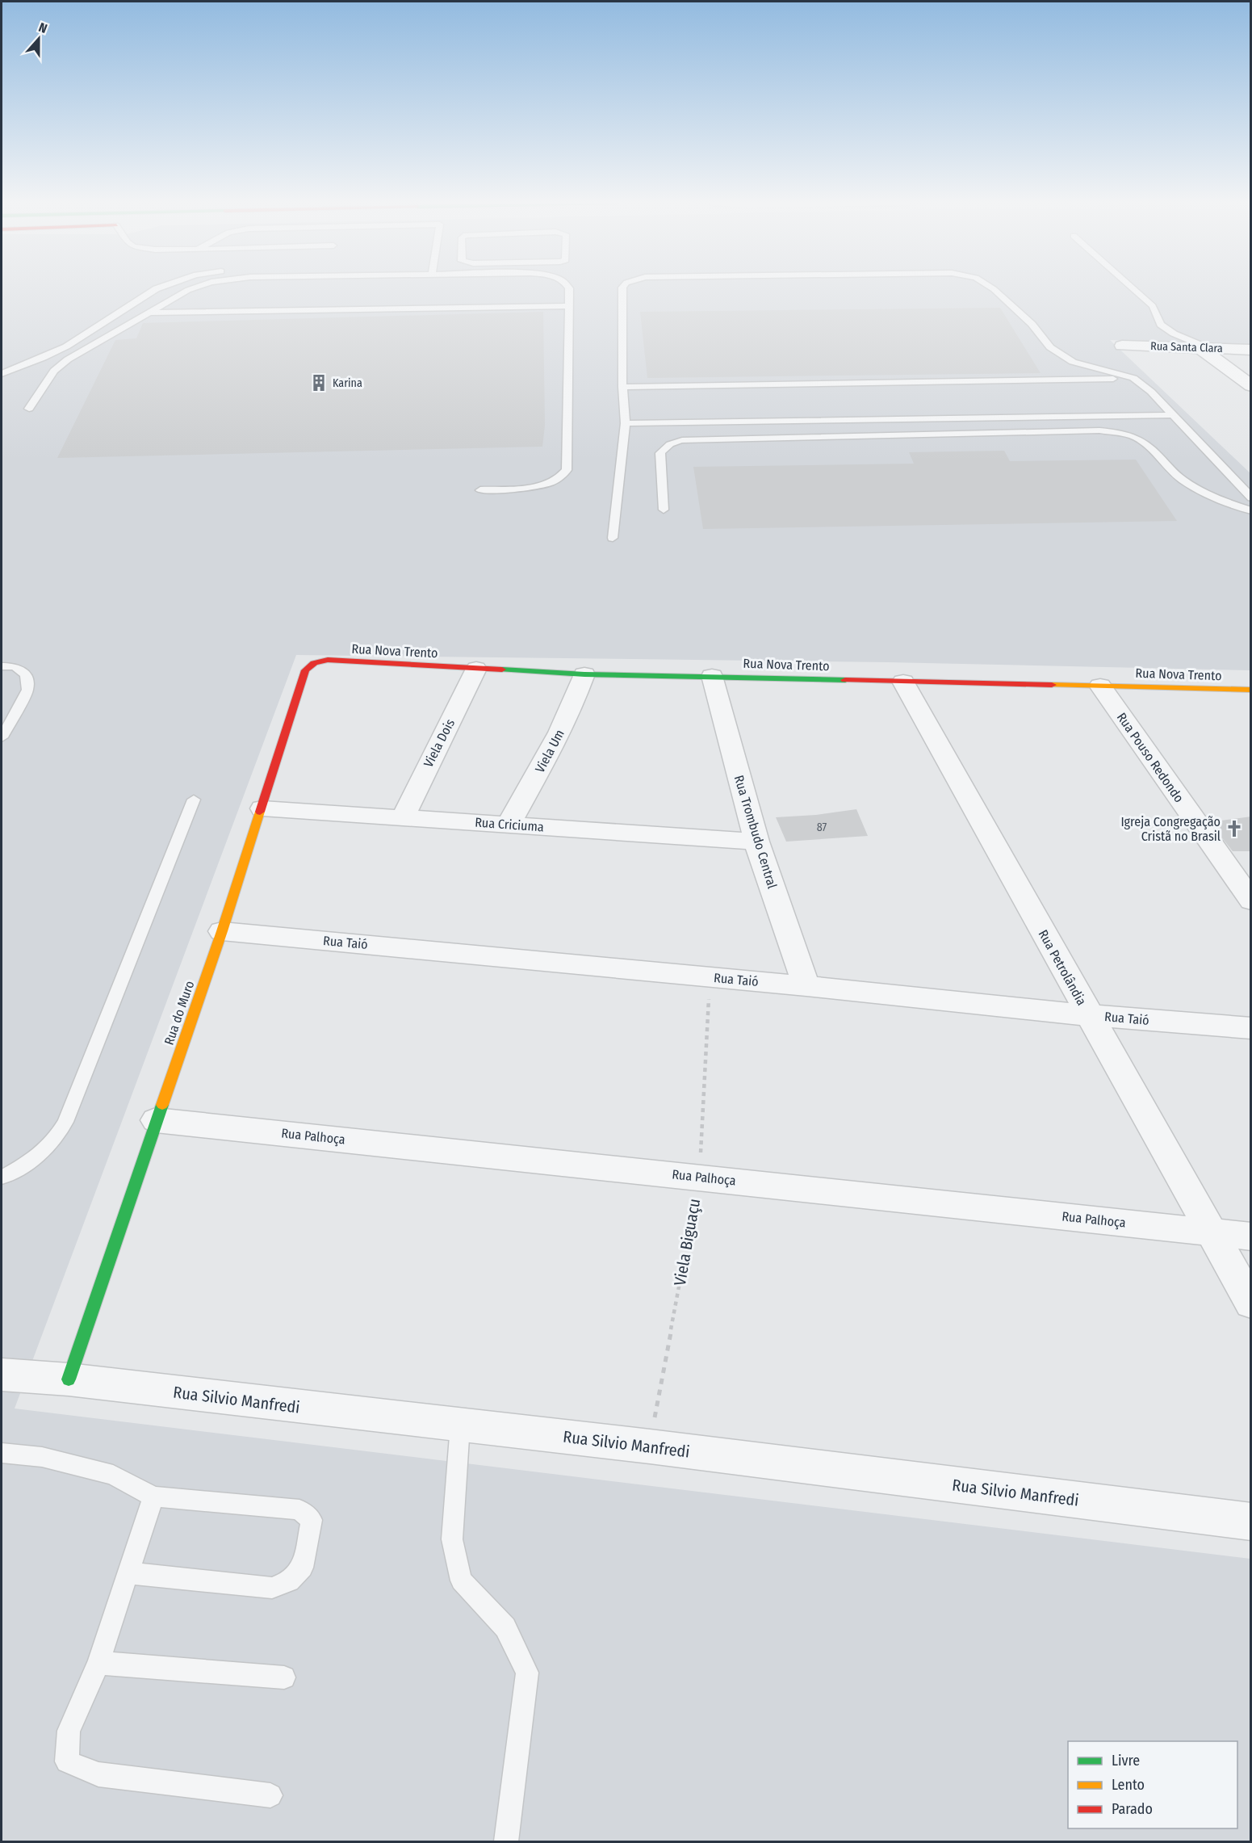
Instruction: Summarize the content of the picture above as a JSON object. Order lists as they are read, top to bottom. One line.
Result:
{"streets":{"main road":["Rua Nova Trento","Rua do Muro"],"street":["Rua Santa Clara","Viela Dois","Viela Um","Rua Pouso Redondo","Rua Criciuma","Rua Trombudo Central","Rua Taió","Rua Petrolândia","Rua Palhoça","Rua Silvio Manfredi"],"path":["Viela Biguaçu"]},"crossings":[["Rua Nova Trento","Viela Dois"],["Rua Nova Trento","Viela Um"],["Rua Nova Trento","Rua Pouso Redondo"],["Rua Nova Trento","Rua Trombudo Central"],["Rua Nova Trento","Rua Petrolândia"],["Rua Nova Trento","Rua do Muro"],["Viela Dois","Rua Criciuma"],["Viela Um","Rua Criciuma"],["Rua Criciuma","Rua Trombudo Central"],["Rua Criciuma","Rua do Muro"],["Rua Trombudo Central","Rua Taió"],["Rua Taió","Rua Petrolândia"],["Rua Taió","Rua do Muro"],["Rua Taió","Viela Biguaçu"],["Rua Petrolândia","Rua Palhoça"],["Rua do Muro","Rua Palhoça"],["Rua do Muro","Rua Silvio Manfredi"],["Rua Palhoça","Viela Biguaçu"],["Viela Biguaçu","Rua Silvio Manfredi"]],"places":{"building":["Karina"],"church":["Igreja Congregação Cristã no Brasil"]},"house_numbers":["87"],"legend":["Livre","Lento","Parado"],"north":"top"}
